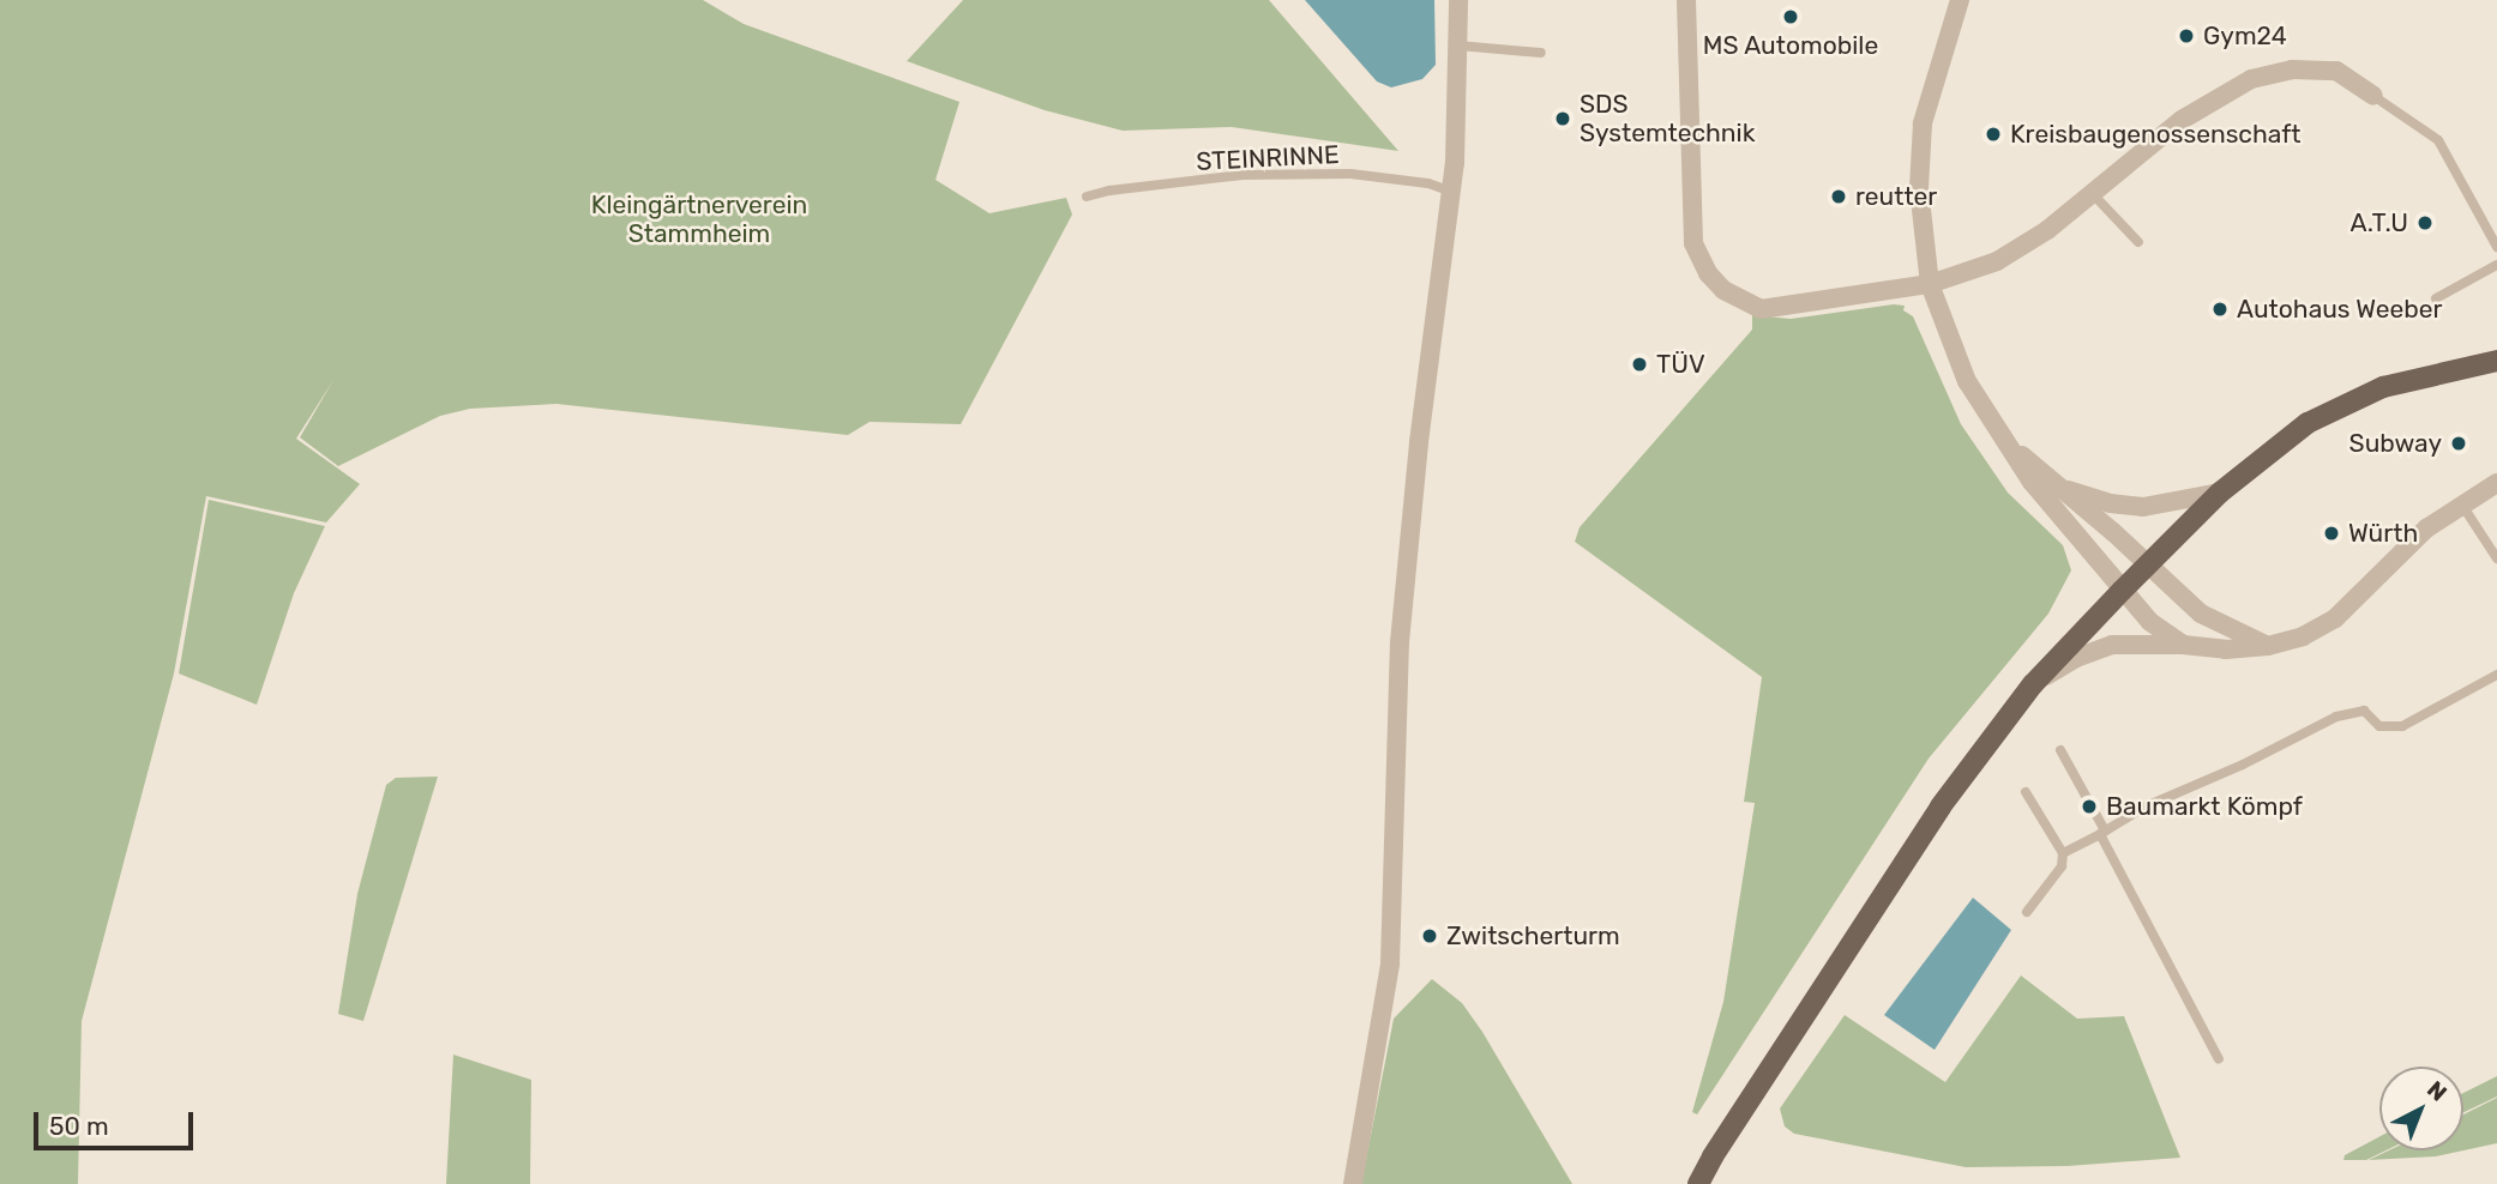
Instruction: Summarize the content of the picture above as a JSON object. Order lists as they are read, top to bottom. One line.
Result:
{"streets":{"lane":["STEINRINNE"]},"parks":["Kleingärtnerverein Stammheim"],"places":["MS Automobile","Gym24","SDS Systemtechnik","Kreisbaugenossenschaft","reutter","A.T.U","Autohaus Weeber","TÜV","Subway","Würth","Baumarkt Kömpf","Zwitscherturm"],"scale_bar":"50 m","north":"top right"}
